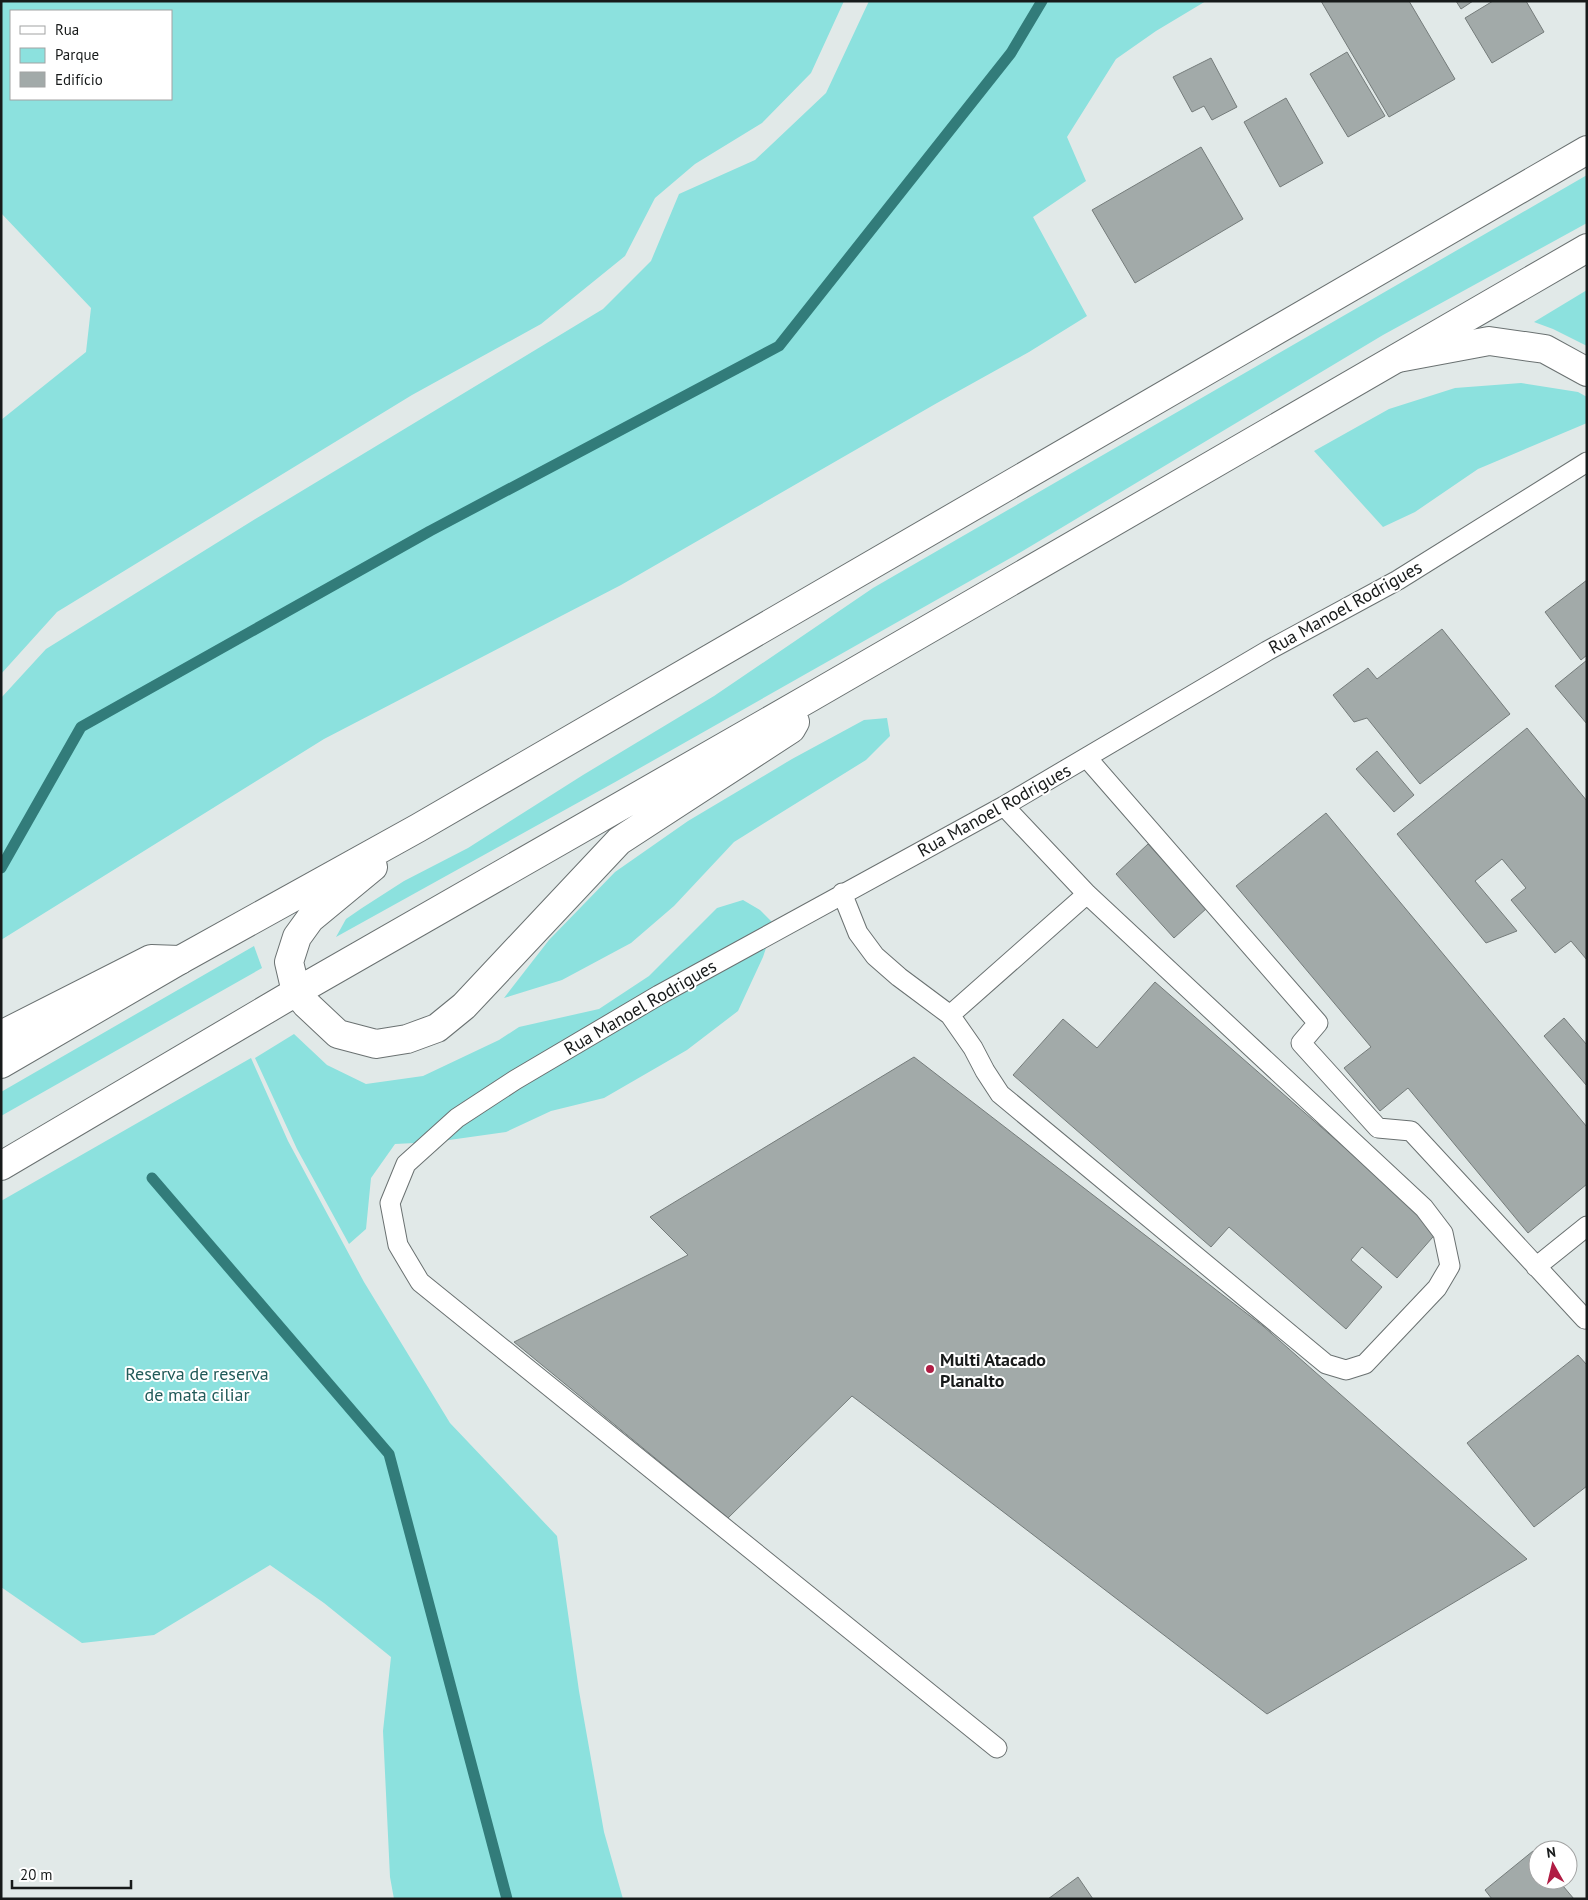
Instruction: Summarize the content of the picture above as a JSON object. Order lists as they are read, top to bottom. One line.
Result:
{"streets":{"lane":["Rua Manoel Rodrigues"]},"parks":["Reserva de reserva de mata ciliar"],"places":["Multi Atacado Planalto"],"legend":["Rua","Parque","Edifício"],"scale_bar":"20 m","north":"top"}
